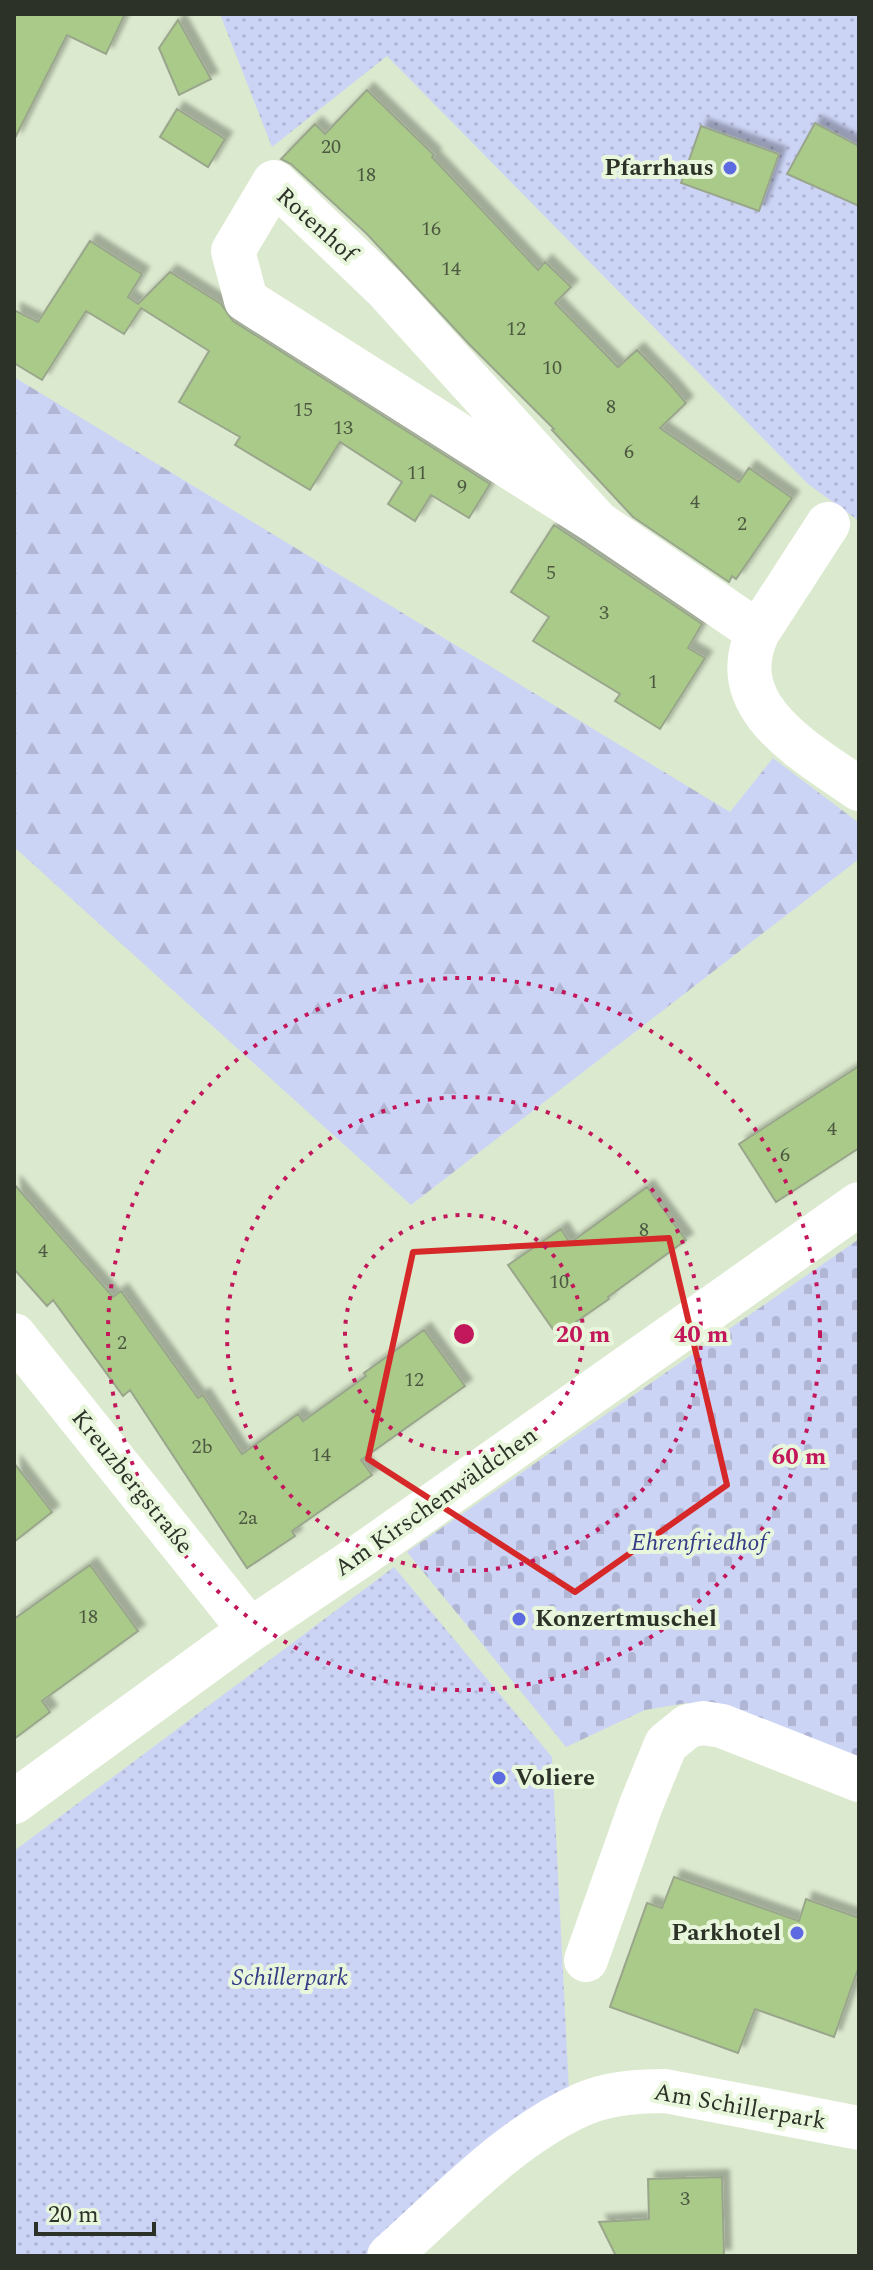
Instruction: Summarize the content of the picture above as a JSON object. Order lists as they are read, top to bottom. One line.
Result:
{"streets":{"street":["Rotenhof","Kreuzbergstraße","Am Kirschenwäldchen","Am Schillerpark"]},"crossings":[["Kreuzbergstraße","Am Kirschenwäldchen"]],"parks":["Ehrenfriedhof","Schillerpark"],"places":["Pfarrhaus","Konzertmuschel","Voliere","Parkhotel"],"house_numbers":["20","18","16","14","12","10","8","15","13","6","11","9","4","2","5","3","1","4","6","8","4","10","2","12","2b","14","2a","18","3"],"scale_bar":"20 m","rings":["20 m","40 m","60 m"]}
